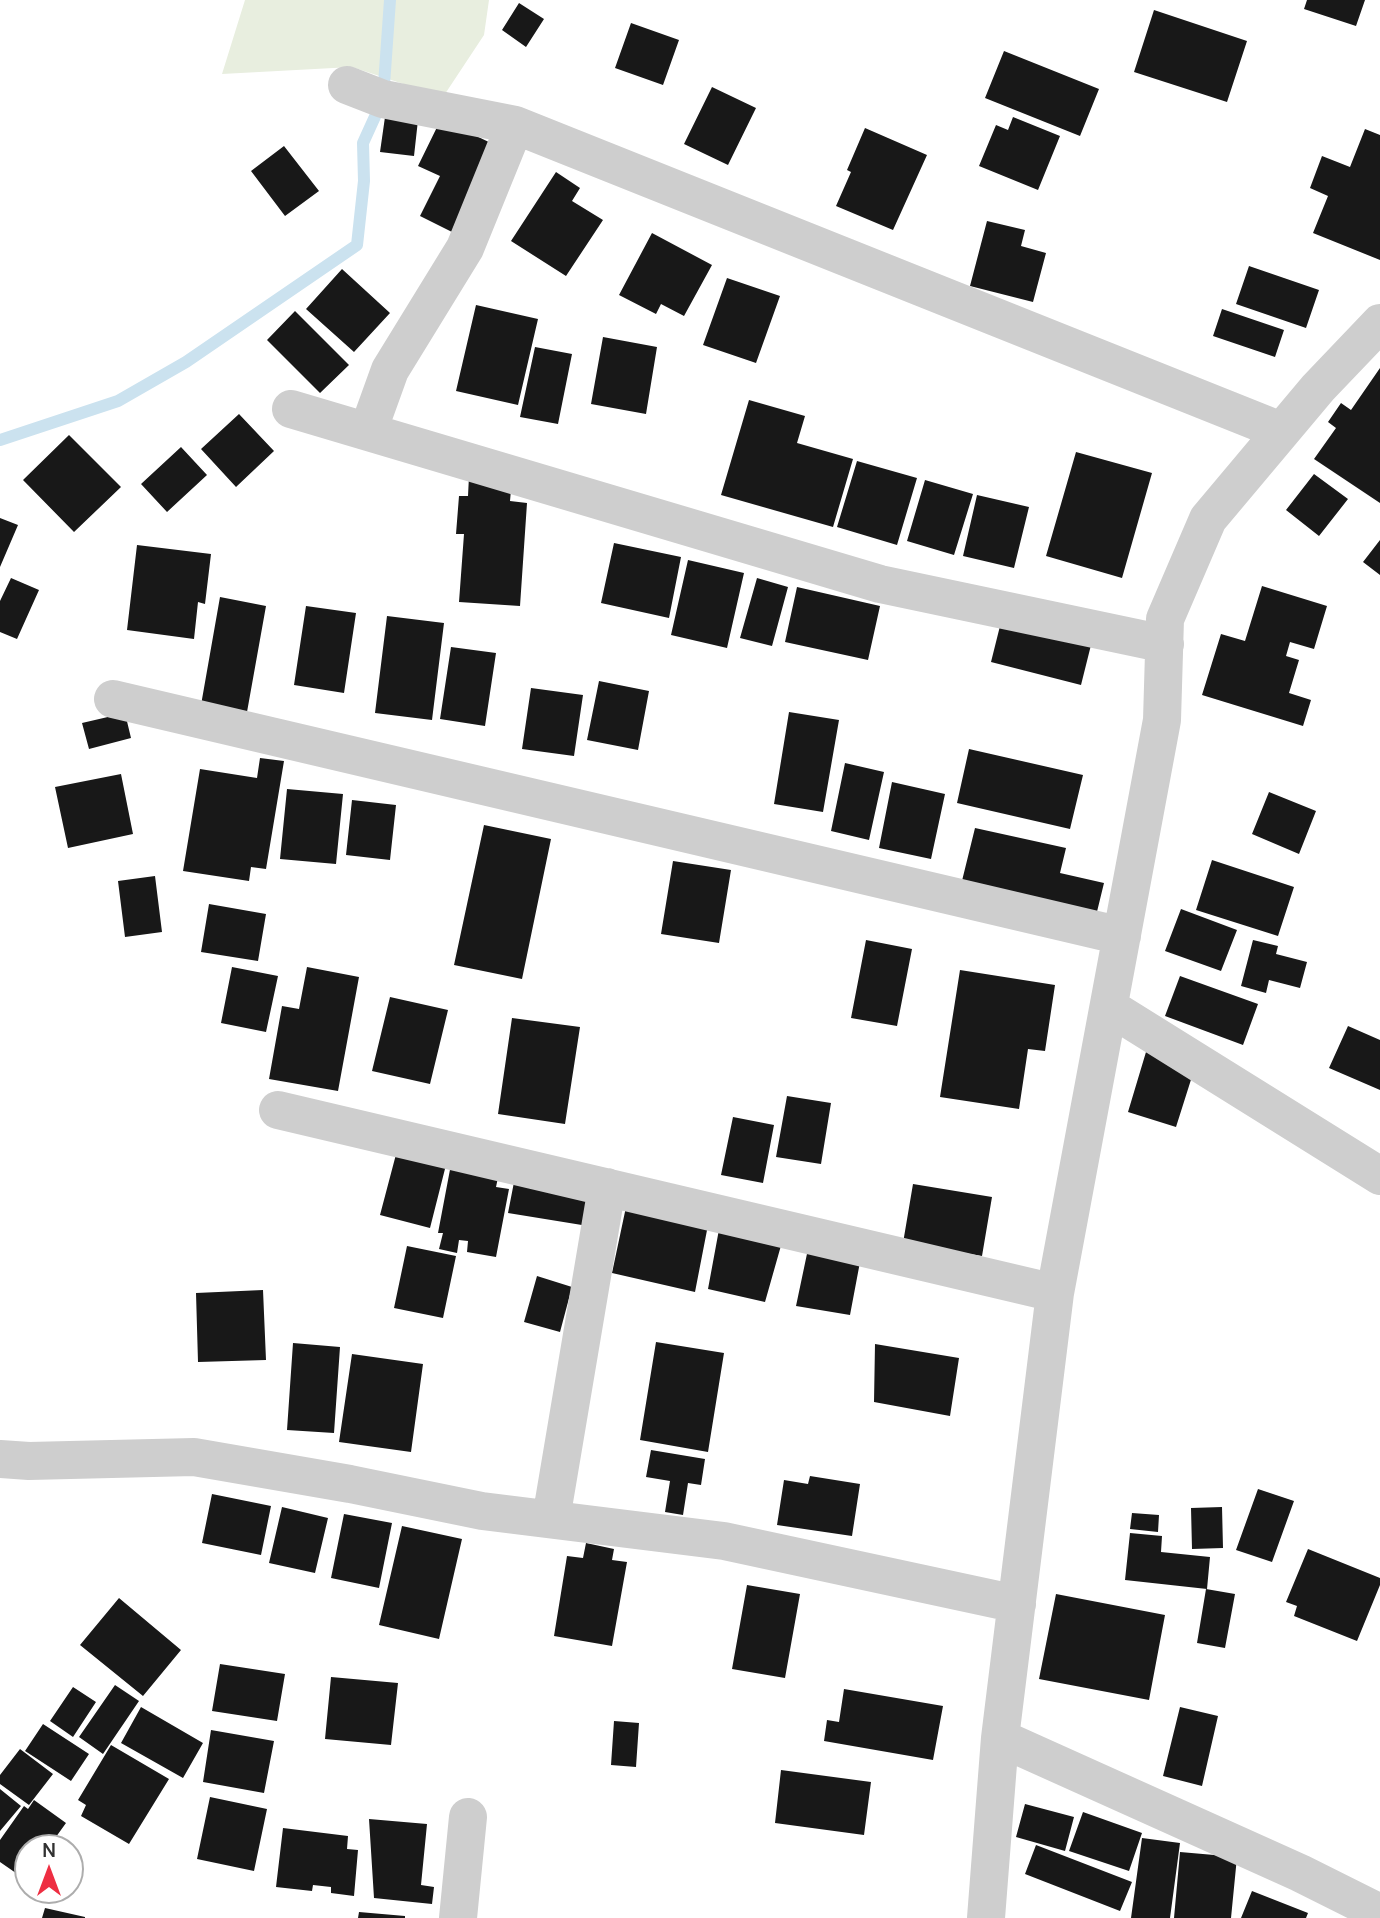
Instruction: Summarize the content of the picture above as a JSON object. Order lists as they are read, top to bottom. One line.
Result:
{"north":"top"}
